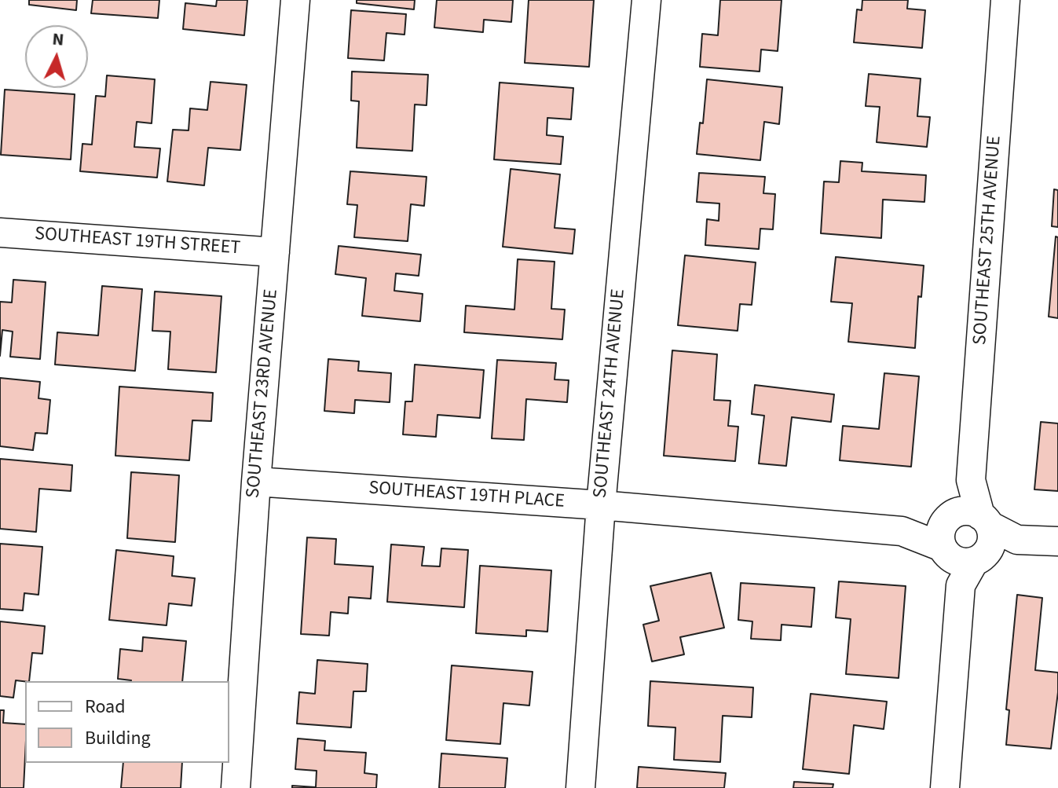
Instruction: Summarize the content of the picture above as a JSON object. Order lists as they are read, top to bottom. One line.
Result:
{"streets":{"street":["SOUTHEAST 25TH AVENUE","SOUTHEAST 19TH STREET","SOUTHEAST 23RD AVENUE","SOUTHEAST 24TH AVENUE","SOUTHEAST 19TH PLACE"]},"crossings":[["SOUTHEAST 25TH AVENUE","SOUTHEAST 19TH PLACE"],["SOUTHEAST 19TH STREET","SOUTHEAST 23RD AVENUE"],["SOUTHEAST 23RD AVENUE","SOUTHEAST 19TH PLACE"],["SOUTHEAST 24TH AVENUE","SOUTHEAST 19TH PLACE"]],"legend":["Road","Building"],"north":"top"}
